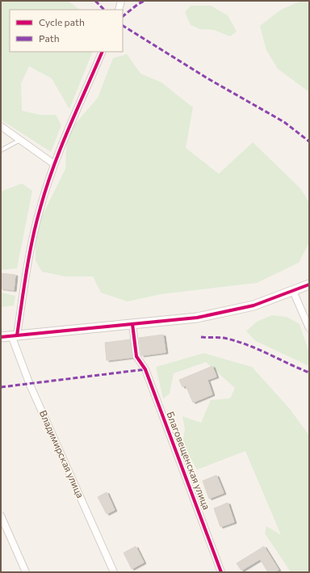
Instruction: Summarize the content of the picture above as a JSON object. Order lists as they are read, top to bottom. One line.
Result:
{"streets":{"street":["Владимирская улица","Благовещенская улица"]},"legend":["Cycle path","Path"]}
